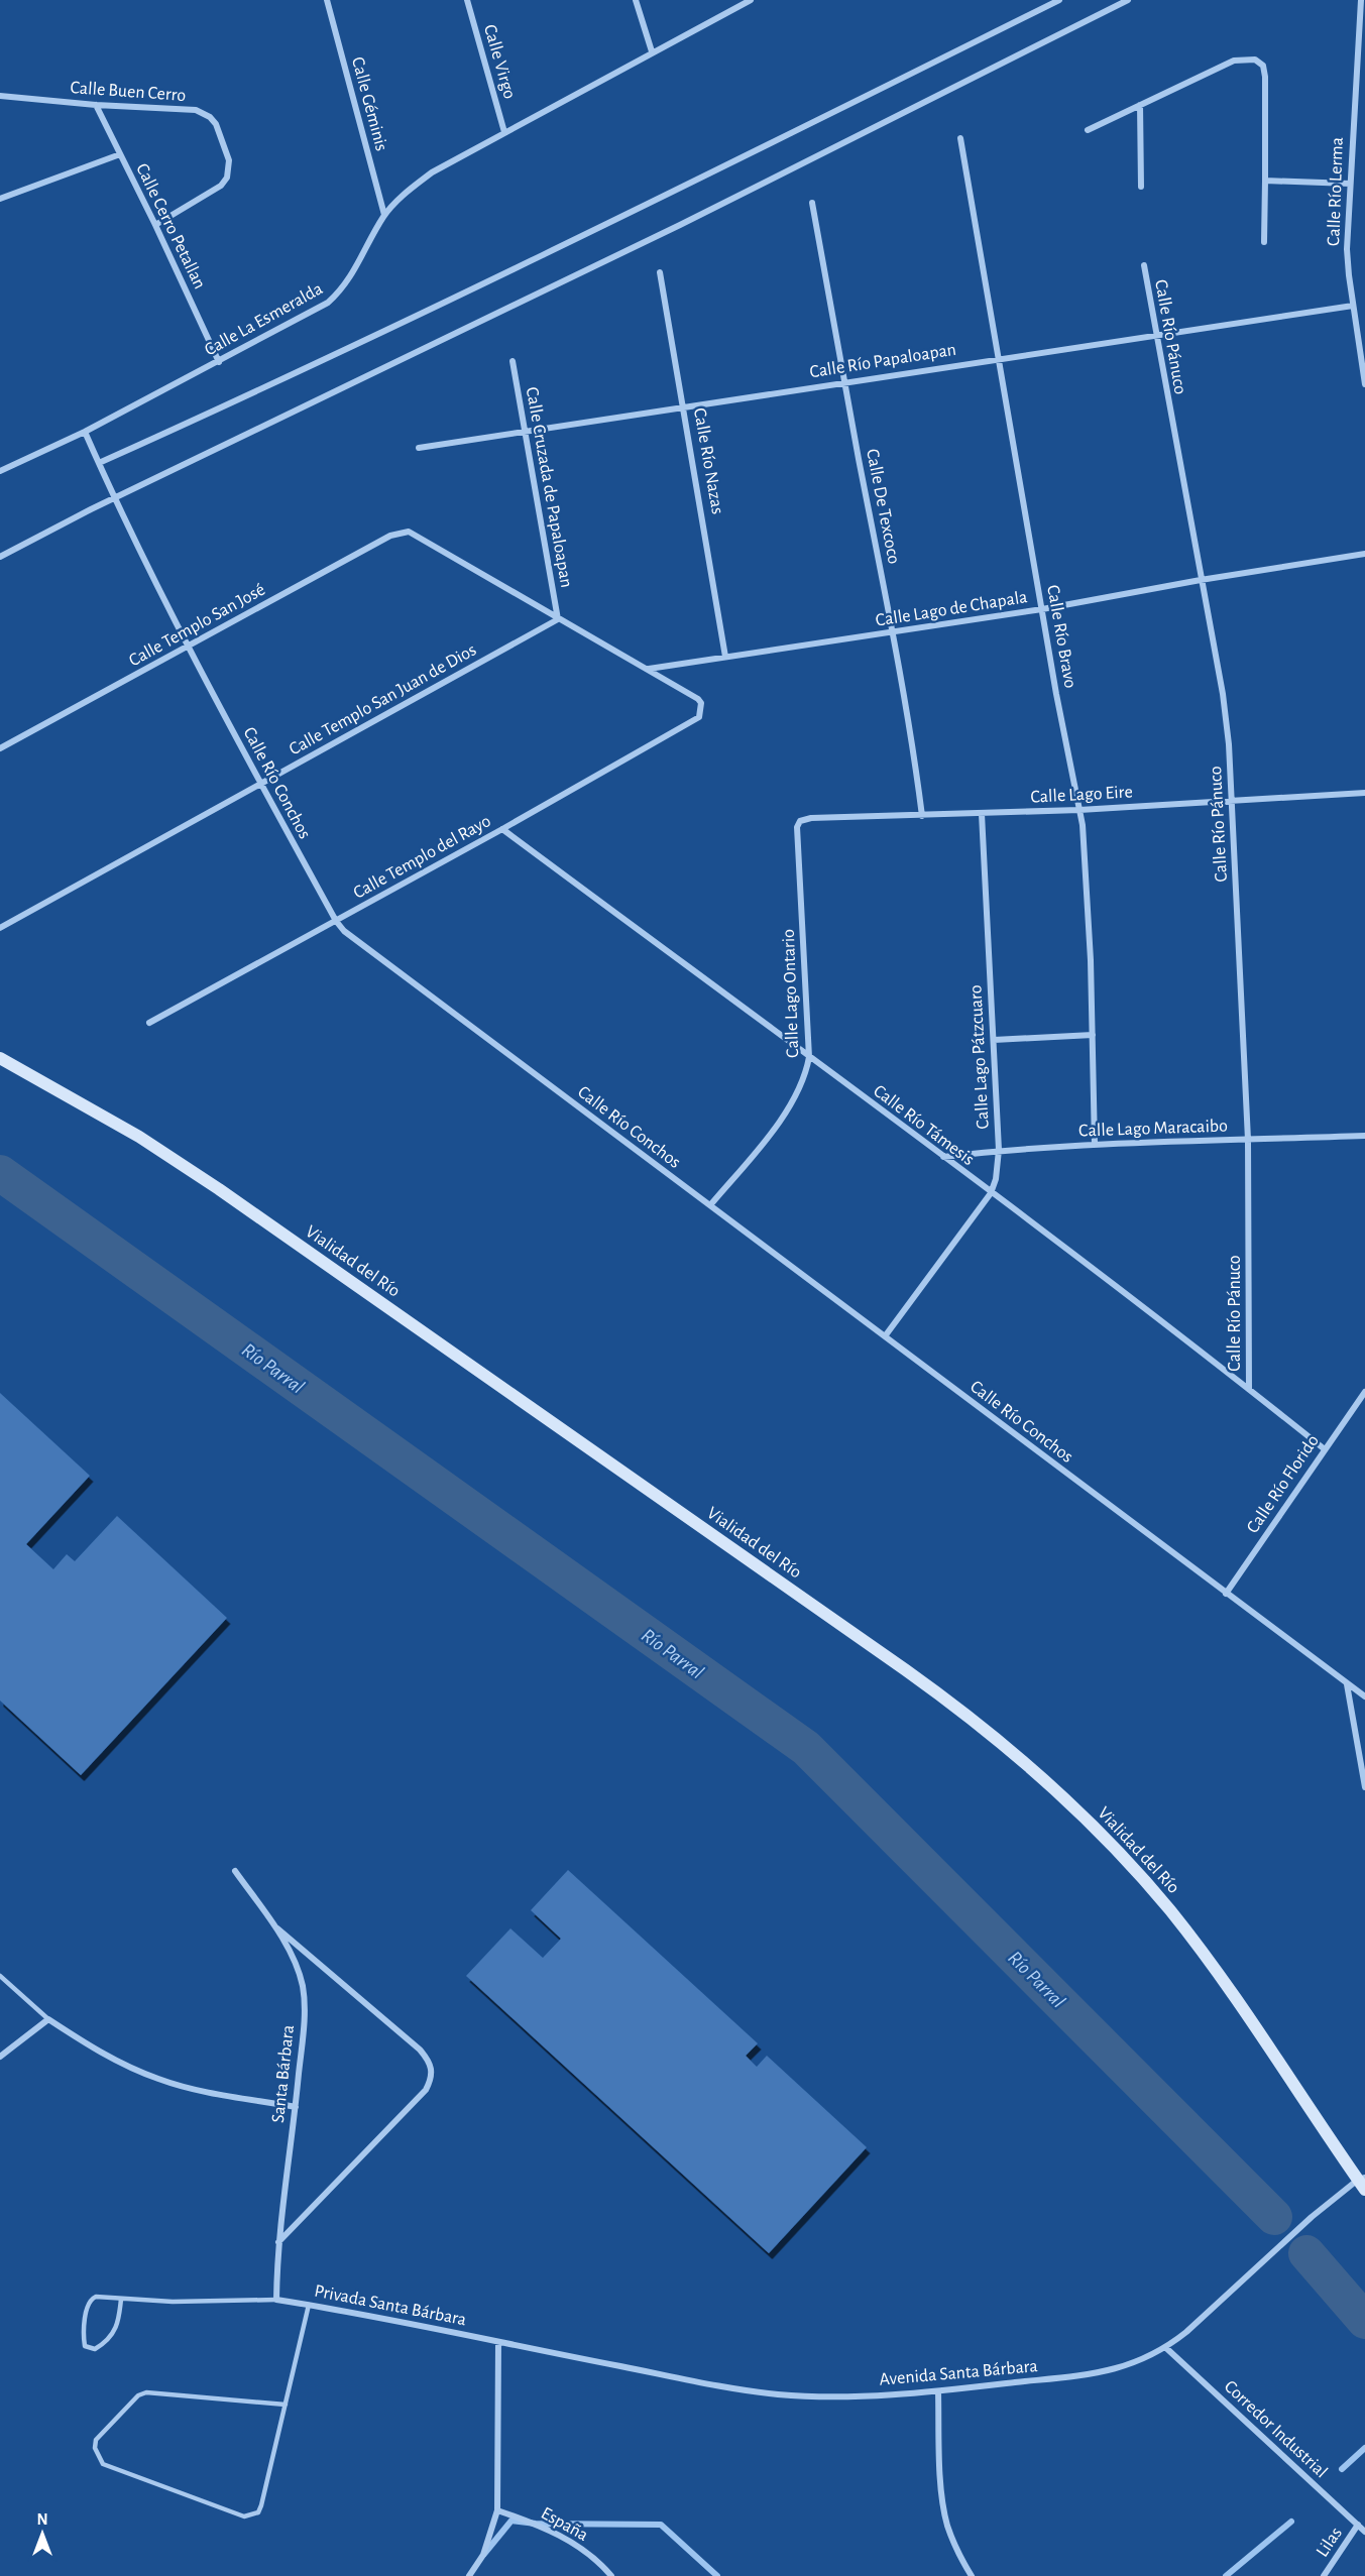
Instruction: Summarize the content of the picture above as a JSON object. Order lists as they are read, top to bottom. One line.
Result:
{"streets":{"main road":["Vialidad del Río"],"street":["Calle Virgo","Calle Buen Cerro","Calle Géminis","Calle Río Lerma","Calle Cerro Petallan","Calle La Esmeralda","Calle Río Pánuco","Calle Río Papaloapan","Calle Río Nazas","Calle Cruzada de Papaloapan","Calle De Texcoco","Calle Lago de Chapala","Calle Templo San José","Calle Río Bravo","Calle Templo San Juan de Dios","Calle Río Conchos","Calle Lago Eire","Calle Templo del Rayo","Calle Lago Ontario","Calle Lago Pátzcuaro","Calle Río Támesis","Calle Lago Maracaibo","Calle Río Florido","Santa Bárbara","Privada Santa Bárbara","Avenida Santa Bárbara","Corredor Industrial","España","Lilas"]},"crossings":[["Calle Virgo","Calle La Esmeralda"],["Calle Buen Cerro","Calle Cerro Petallan"],["Calle Géminis","Calle La Esmeralda"],["Calle Río Lerma","Calle Río Papaloapan"],["Calle Cerro Petallan","Calle La Esmeralda"],["Calle La Esmeralda","Calle Río Conchos"],["Calle Río Pánuco","Calle Río Papaloapan"],["Calle Río Pánuco","Calle Lago de Chapala"],["Calle Río Pánuco","Calle Lago Eire"],["Calle Río Pánuco","Calle Río Támesis"],["Calle Río Pánuco","Calle Lago Maracaibo"],["Calle Río Papaloapan","Calle Río Nazas"],["Calle Río Papaloapan","Calle Cruzada de Papaloapan"],["Calle Río Papaloapan","Calle De Texcoco"],["Calle Río Papaloapan","Calle Río Bravo"],["Calle Río Nazas","Calle Lago de Chapala"],["Calle Cruzada de Papaloapan","Calle Templo San José"],["Calle Cruzada de Papaloapan","Calle Templo San Juan de Dios"],["Calle De Texcoco","Calle Lago de Chapala"],["Calle De Texcoco","Calle Lago Eire"],["Calle Lago de Chapala","Calle Río Bravo"],["Calle Lago de Chapala","Calle Templo del Rayo"],["Calle Templo San José","Calle Templo San Juan de Dios"],["Calle Templo San José","Calle Río Conchos"],["Calle Río Bravo","Calle Lago Eire"],["Calle Río Bravo","Calle Lago Maracaibo"],["Calle Templo San Juan de Dios","Calle Río Conchos"],["Calle Río Conchos","Calle Templo del Rayo"],["Calle Río Conchos","Calle Lago Ontario"],["Calle Río Conchos","Calle Lago Pátzcuaro"],["Calle Río Conchos","Calle Río Florido"],["Calle Lago Eire","Calle Lago Ontario"],["Calle Lago Eire","Calle Lago Pátzcuaro"],["Calle Templo del Rayo","Calle Río Támesis"],["Calle Lago Ontario","Calle Río Támesis"],["Calle Lago Pátzcuaro","Calle Río Támesis"],["Calle Lago Pátzcuaro","Calle Lago Maracaibo"],["Calle Río Támesis","Calle Lago Maracaibo"],["Calle Río Támesis","Calle Río Florido"],["Vialidad del Río","Avenida Santa Bárbara"],["Santa Bárbara","Privada Santa Bárbara"],["Privada Santa Bárbara","Avenida Santa Bárbara"],["Avenida Santa Bárbara","Corredor Industrial"],["Corredor Industrial","Lilas"]],"water":["Río Parral"],"north":"top"}
